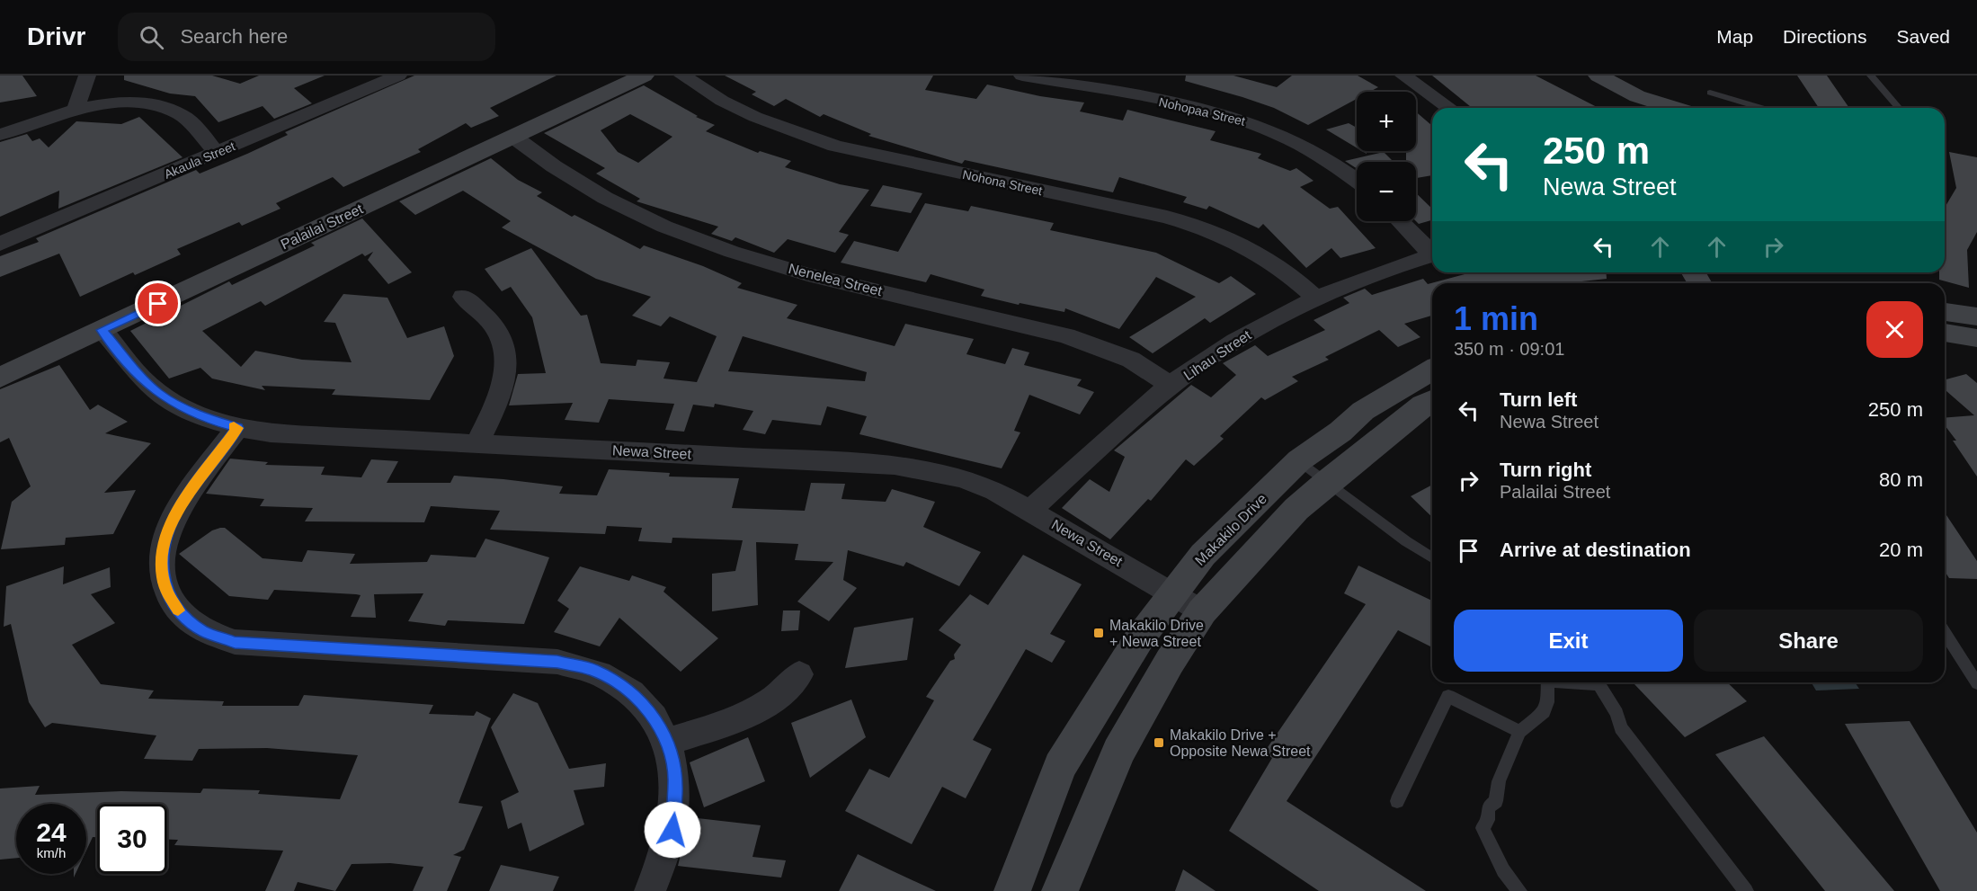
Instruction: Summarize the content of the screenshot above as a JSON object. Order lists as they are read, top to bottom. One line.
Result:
{"streets":{"main road":["Palailai Street","Makakilo Drive"],"street":["Nohopaa Street","Akaula Street","Nohona Street","Nenelea Street","Lihau Street","Newa Street"]},"crossings":[["Nohona Street","Lihau Street"],["Palailai Street","Nenelea Street"],["Palailai Street","Newa Street"],["Nenelea Street","Lihau Street"],["Lihau Street","Newa Street"],["Newa Street","Makakilo Drive"]],"places":{"transit":["Makakilo Drive + Newa Street","Makakilo Drive + Opposite Newa Street"]},"page":{"header":"Drivr","search":"Search here","nav":["Map","Directions","Saved"],"map_buttons":["+","−"],"turn":["250 m","Newa Street"],"heading":["1 min","350 m · 09:01"],"list":[{"name":"Turn left","note":"Newa Street","value":"250 m"},{"name":"Turn right","note":"Palailai Street","value":"80 m"},{"name":"Arrive at destination","value":"20 m"}],"buttons":["Exit","Share"],"speed":"24 km/h","limit":"30"}}
